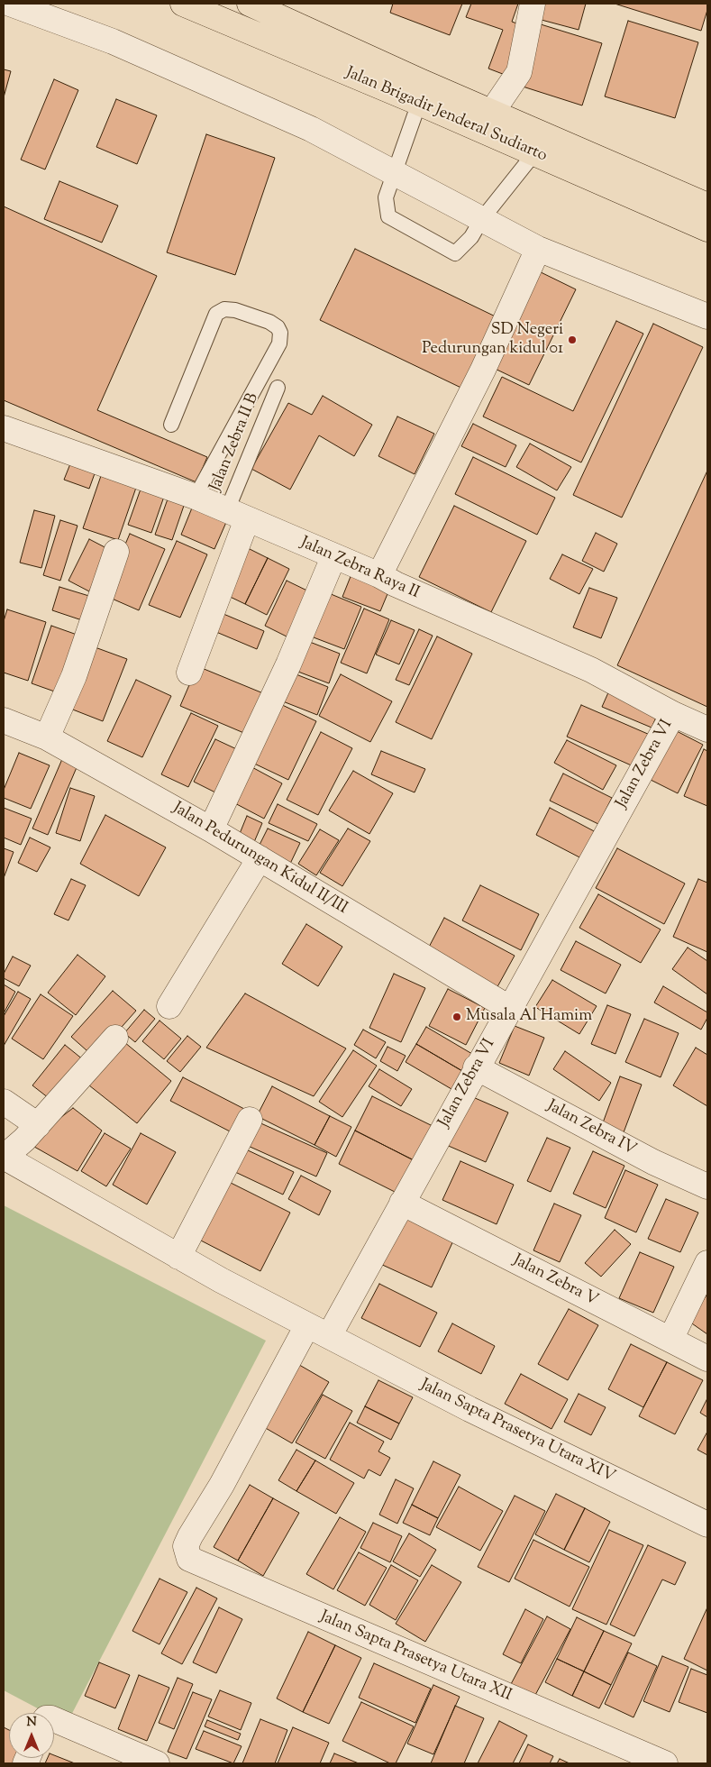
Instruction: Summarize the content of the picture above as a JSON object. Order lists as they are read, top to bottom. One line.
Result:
{"streets":{"main road":["Jalan Brigadir Jenderal Sudiarto"],"street":["Jalan Zebra Raya II","Jalan Zebra VI","Jalan Pedurungan Kidul II/III","Jalan Zebra IV","Jalan Zebra V","Jalan Sapta Prasetya Utara XIV","Jalan Sapta Prasetya Utara XII"],"lane":["Jalan Zebra II B"]},"crossings":[["Jalan Zebra II B","Jalan Zebra Raya II"],["Jalan Zebra Raya II","Jalan Zebra VI"],["Jalan Zebra VI","Jalan Pedurungan Kidul II/III"],["Jalan Zebra VI","Jalan Zebra IV"],["Jalan Zebra VI","Jalan Zebra V"],["Jalan Zebra VI","Jalan Sapta Prasetya Utara XIV"],["Jalan Sapta Prasetya Utara XIV","Jalan Sapta Prasetya Utara XII"]],"places":["SD Negeri Pedurungan kidul 01","Musala Al Hamim"],"north":"top"}
